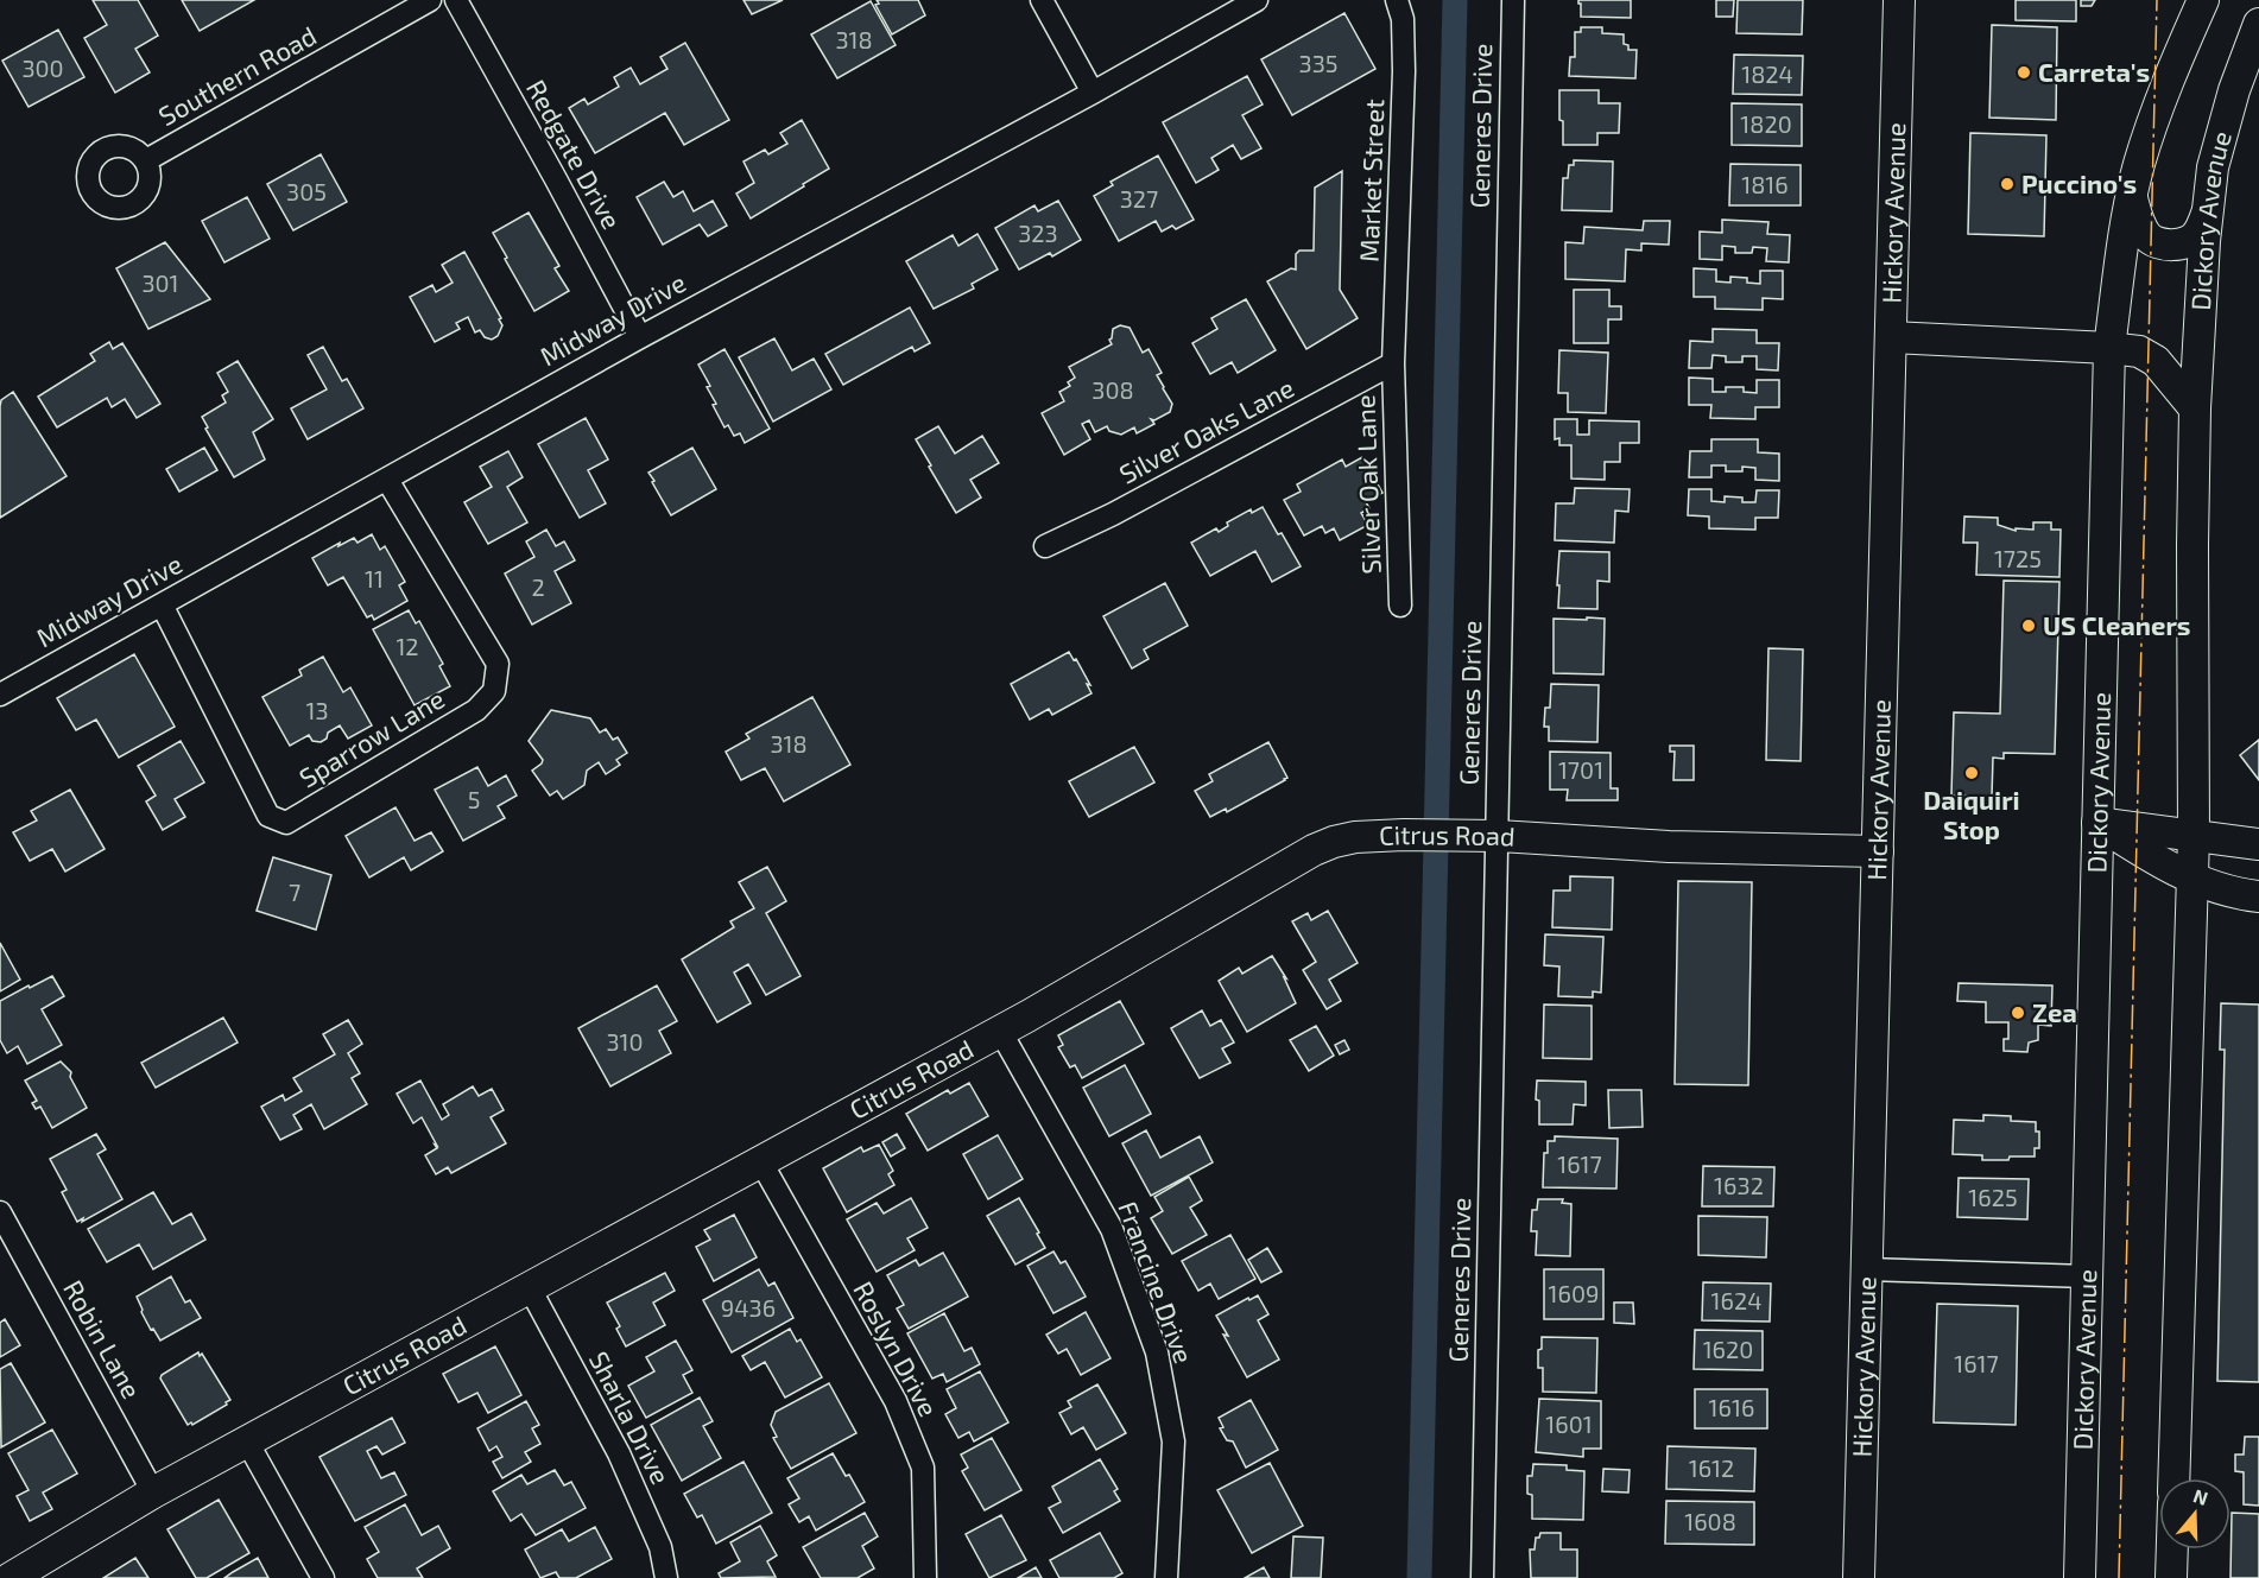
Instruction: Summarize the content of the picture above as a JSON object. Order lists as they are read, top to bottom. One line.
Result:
{"streets":{"main road":["Hickory Avenue","Dickory Avenue","Citrus Road"],"street":["Southern Road","Generes Drive","Redgate Drive","Market Street","Midway Drive","Silver Oaks Lane","Silver Oak Lane","Sparrow Lane","Francine Drive","Robin Lane","Roslyn Drive","Sharla Drive"]},"crossings":[["Generes Drive","Citrus Road"],["Redgate Drive","Midway Drive"],["Market Street","Silver Oaks Lane"],["Market Street","Silver Oak Lane"],["Hickory Avenue","Citrus Road"],["Midway Drive","Sparrow Lane"],["Silver Oaks Lane","Silver Oak Lane"],["Citrus Road","Francine Drive"],["Citrus Road","Robin Lane"],["Citrus Road","Roslyn Drive"],["Citrus Road","Sharla Drive"]],"places":["Carreta's","Puccino's","US Cleaners","Daiquiri Stop","Zea"],"house_numbers":["318","335","300","1824","1820","1816","305","327","323","301","308","1725","11","2","12","13","318","1701","5","7","310","1617","1632","1625","1609","1624","9436","1620","1617","1616","1601","1612","1608"],"north":"top"}
